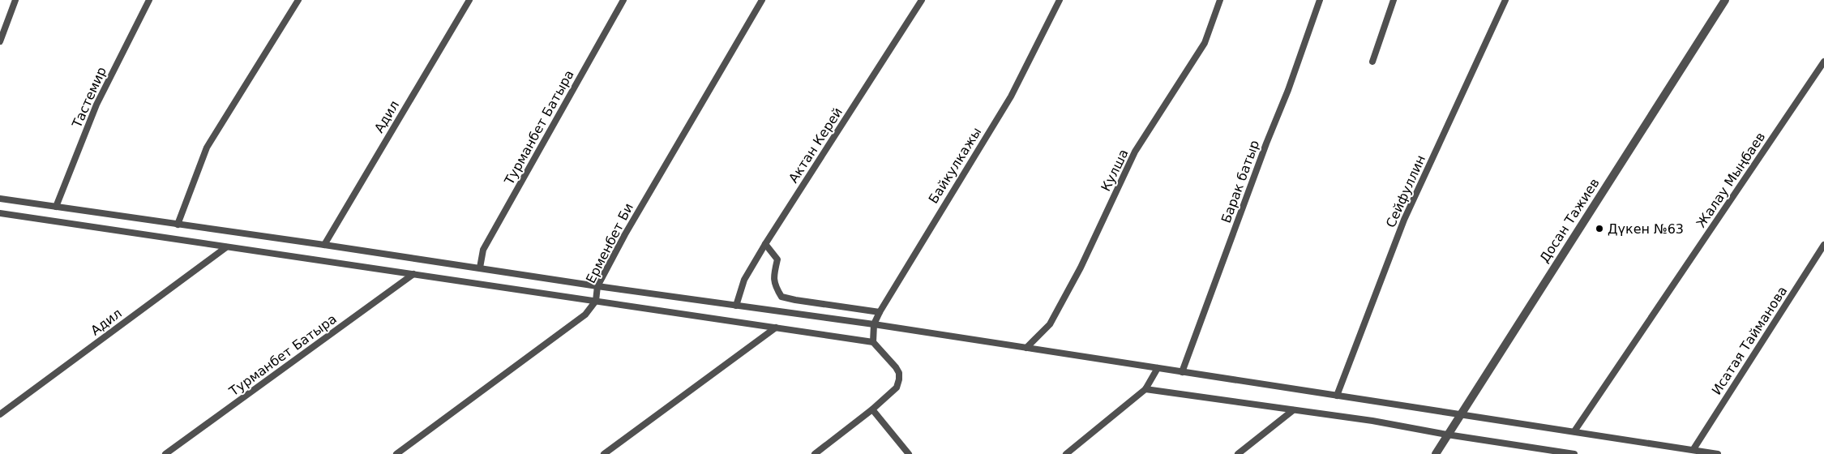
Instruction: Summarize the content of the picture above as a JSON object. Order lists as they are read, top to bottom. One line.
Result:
{"streets":{"street":["Тастемир","Адил","Турманбет Батыра","Актан Керей","Байкулкажы","Кулша","Жалау Мыңбаев","Барак батыр","Сейфуллин","Досан Тажиев","Ерменбет Би","Исатая Тайманова"]},"places":["Дүкен №63"]}
